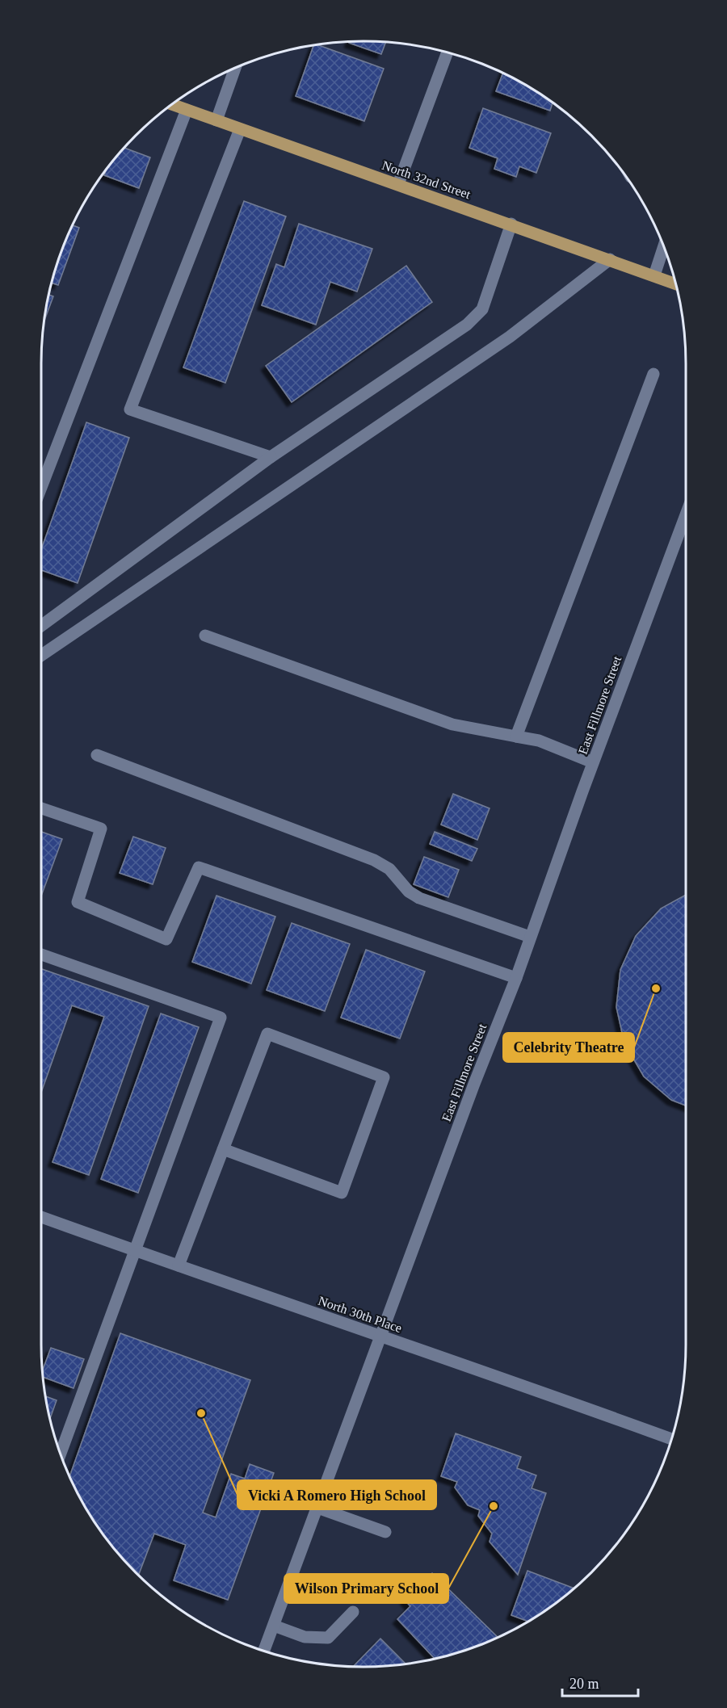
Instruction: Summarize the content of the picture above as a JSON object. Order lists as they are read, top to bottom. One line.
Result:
{"streets":{"main road":["North 32nd Street"],"street":["East Fillmore Street","North 30th Place"]},"crossings":[["East Fillmore Street","North 30th Place"]],"places":["Celebrity Theatre","Vicki A Romero High School","Wilson Primary School"],"scale_bar":"20 m"}
